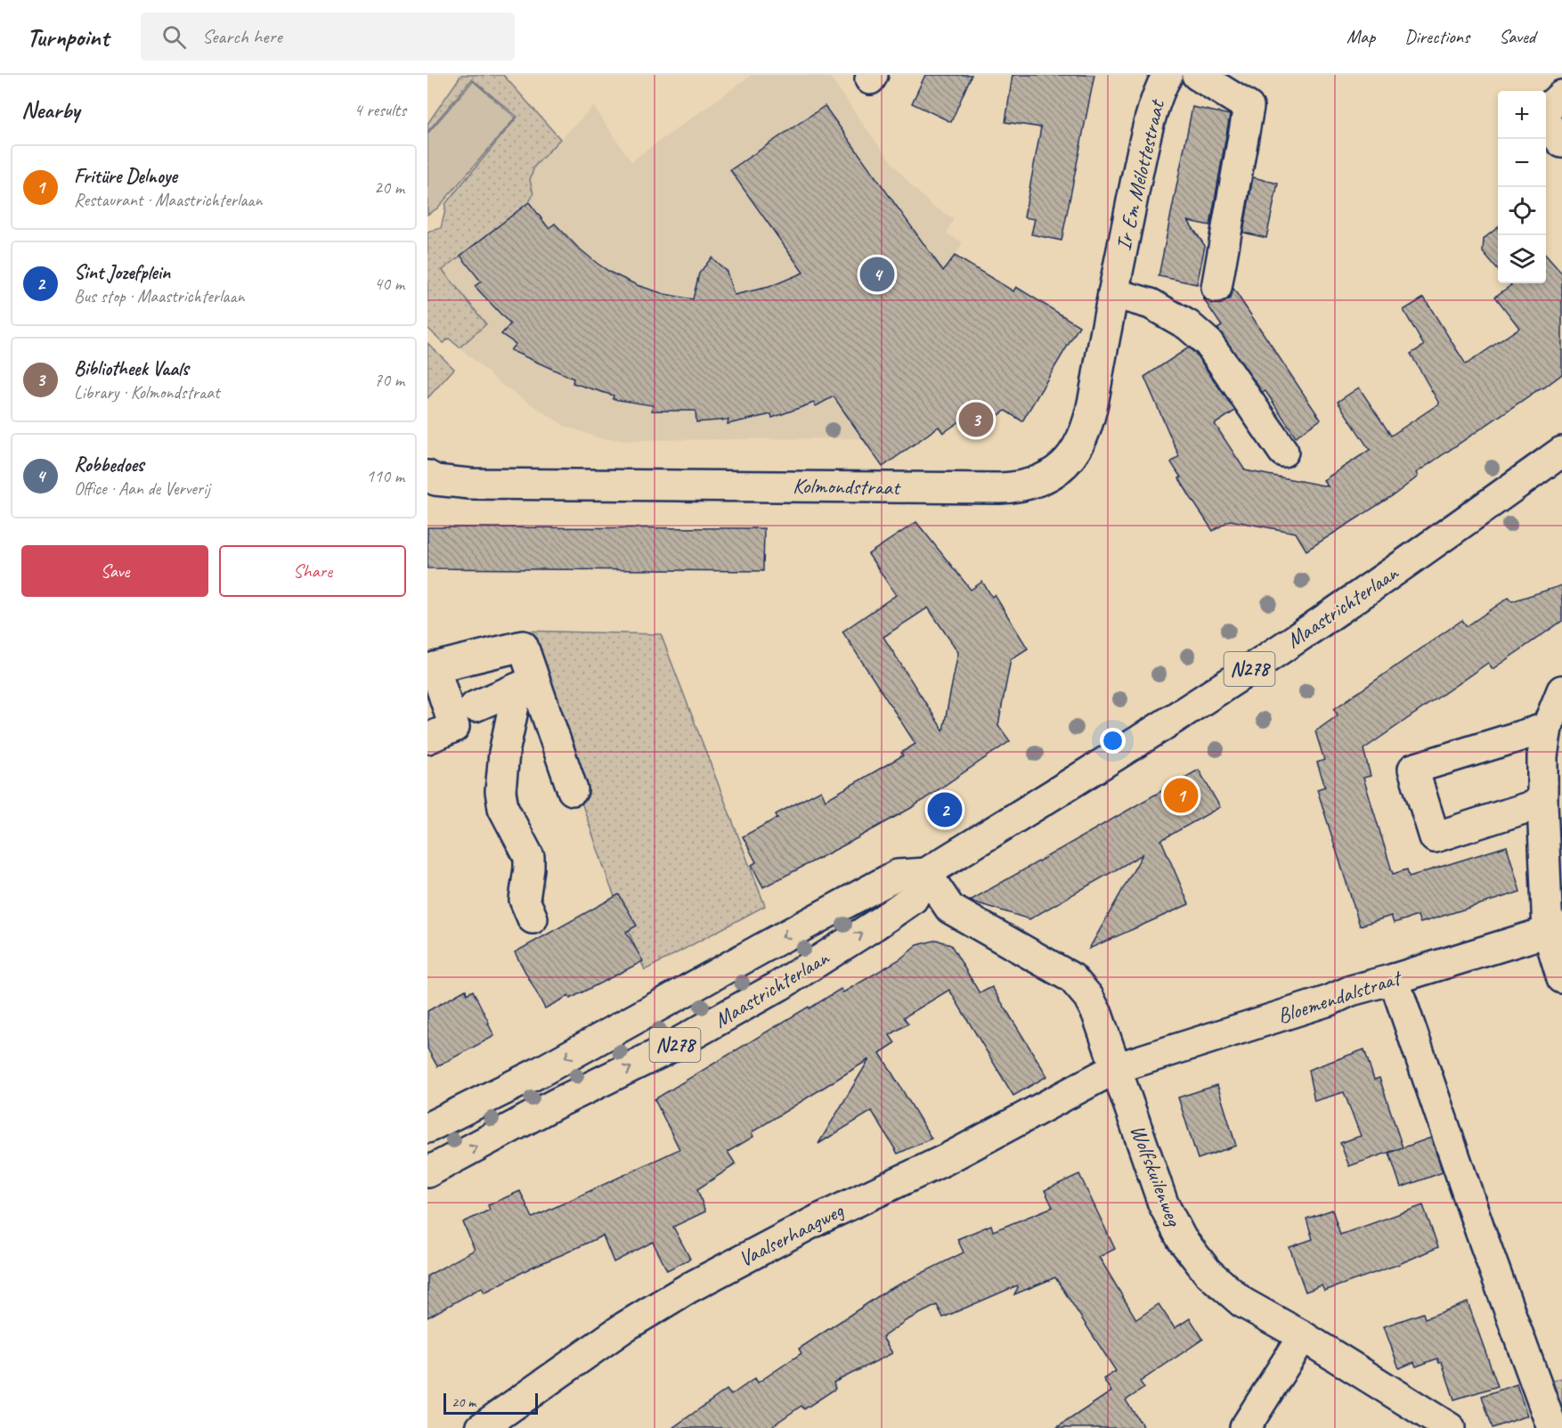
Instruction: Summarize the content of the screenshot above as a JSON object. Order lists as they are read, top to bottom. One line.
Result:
{"streets":{"street":["Ir Em Mélottestraat","Kolmondstraat","Maastrichterlaan","N278","Bloemendalstraat","Wolfskuilenweg","Vaalserhaagweg"]},"crossings":[["Ir Em Mélottestraat","Kolmondstraat"],["Maastrichterlaan","Wolfskuilenweg"],["Bloemendalstraat","Wolfskuilenweg"],["Bloemendalstraat","Vaalserhaagweg"],["Wolfskuilenweg","Vaalserhaagweg"]],"scale_bar":"20 m","page":{"header":"Turnpoint","search":"Search here","nav":["Map","Directions","Saved"],"heading":["Nearby","4 results"],"map_buttons":["+","−"],"list":[{"mark":"1","name":"Fritüre Delnoye","note":"Restaurant · Maastrichterlaan","value":"20 m"},{"mark":"2","name":"Sint Jozefplein","note":"Bus stop · Maastrichterlaan","value":"40 m"},{"mark":"3","name":"Bibliotheek Vaals","note":"Library · Kolmondstraat","value":"70 m"},{"mark":"4","name":"Robbedoes","note":"Office · Aan de Ververij","value":"110 m"}],"pins":["4","3","1","2"],"buttons":["Save","Share"],"scale":"20 m"}}
